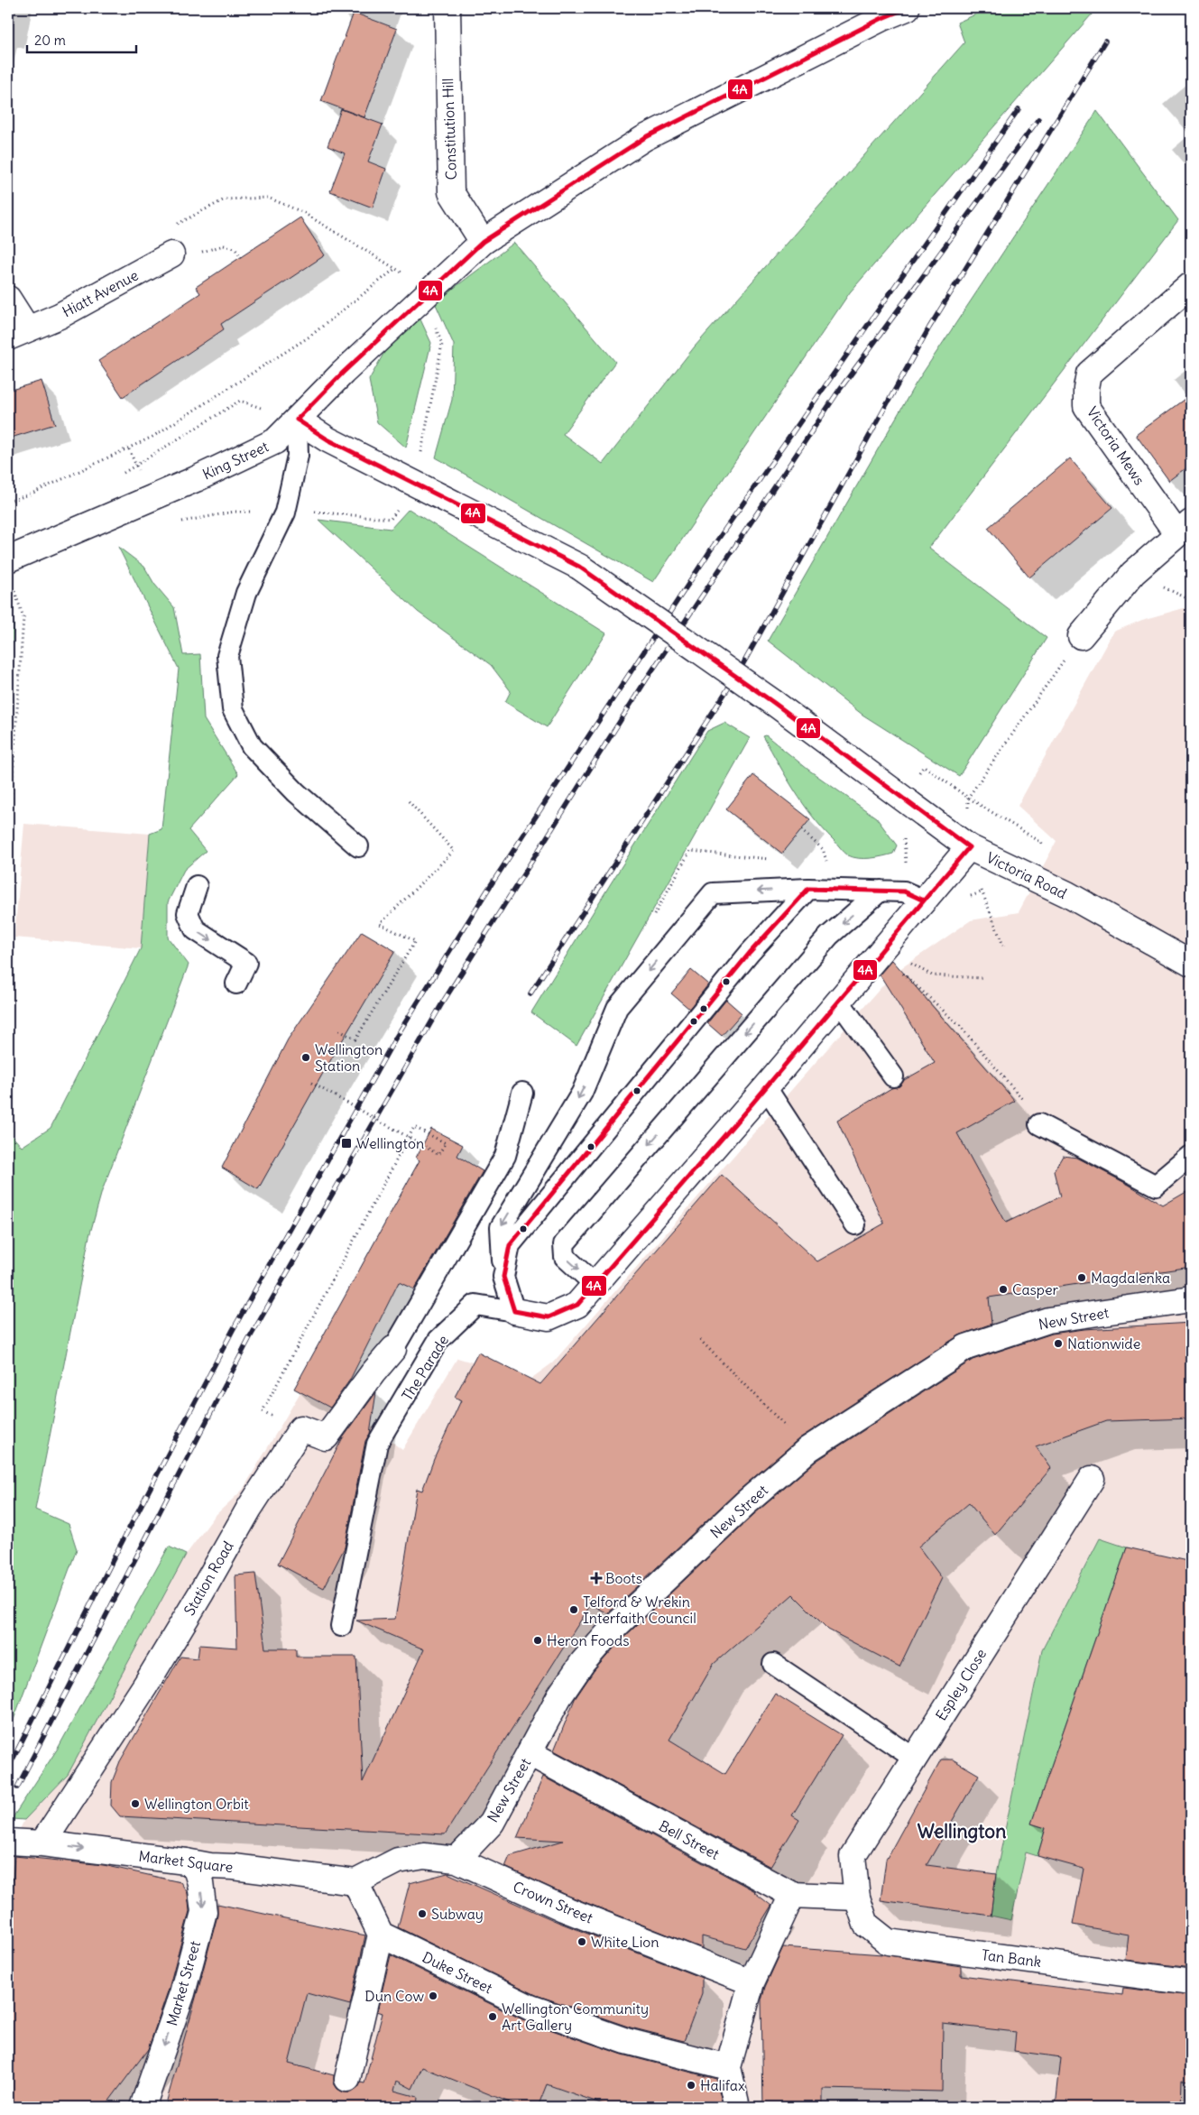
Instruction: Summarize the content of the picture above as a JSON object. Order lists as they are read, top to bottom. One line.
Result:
{"streets":{"street":["Constitution Hill","Hiatt Avenue","Victoria Mews","King Street","Victoria Road","New Street","The Parade","Station Road","Espley Close","Bell Street","Market Square","Crown Street","Tan Bank","Duke Street","Market Street"]},"crossings":[["Constitution Hill","King Street"],["King Street","Victoria Road"],["Victoria Road","The Parade"],["New Street","Bell Street"],["New Street","Crown Street"],["Station Road","Market Square"],["Espley Close","Bell Street"],["Espley Close","Tan Bank"],["Bell Street","Tan Bank"],["Market Square","Market Street"]],"one_way":["Market Square"],"districts":["Wellington"],"places":{"other":["Wellington Station","Magdalenka","Casper","Nationwide","Telford & Wrekin Interfaith Council","Heron Foods","Wellington Orbit","Subway","White Lion","Dun Cow","Wellington Community Art Gallery","Halifax"],"transit":["Wellington"],"health":["Boots"]},"lines":["transit line 4A"],"scale_bar":"20 m"}
